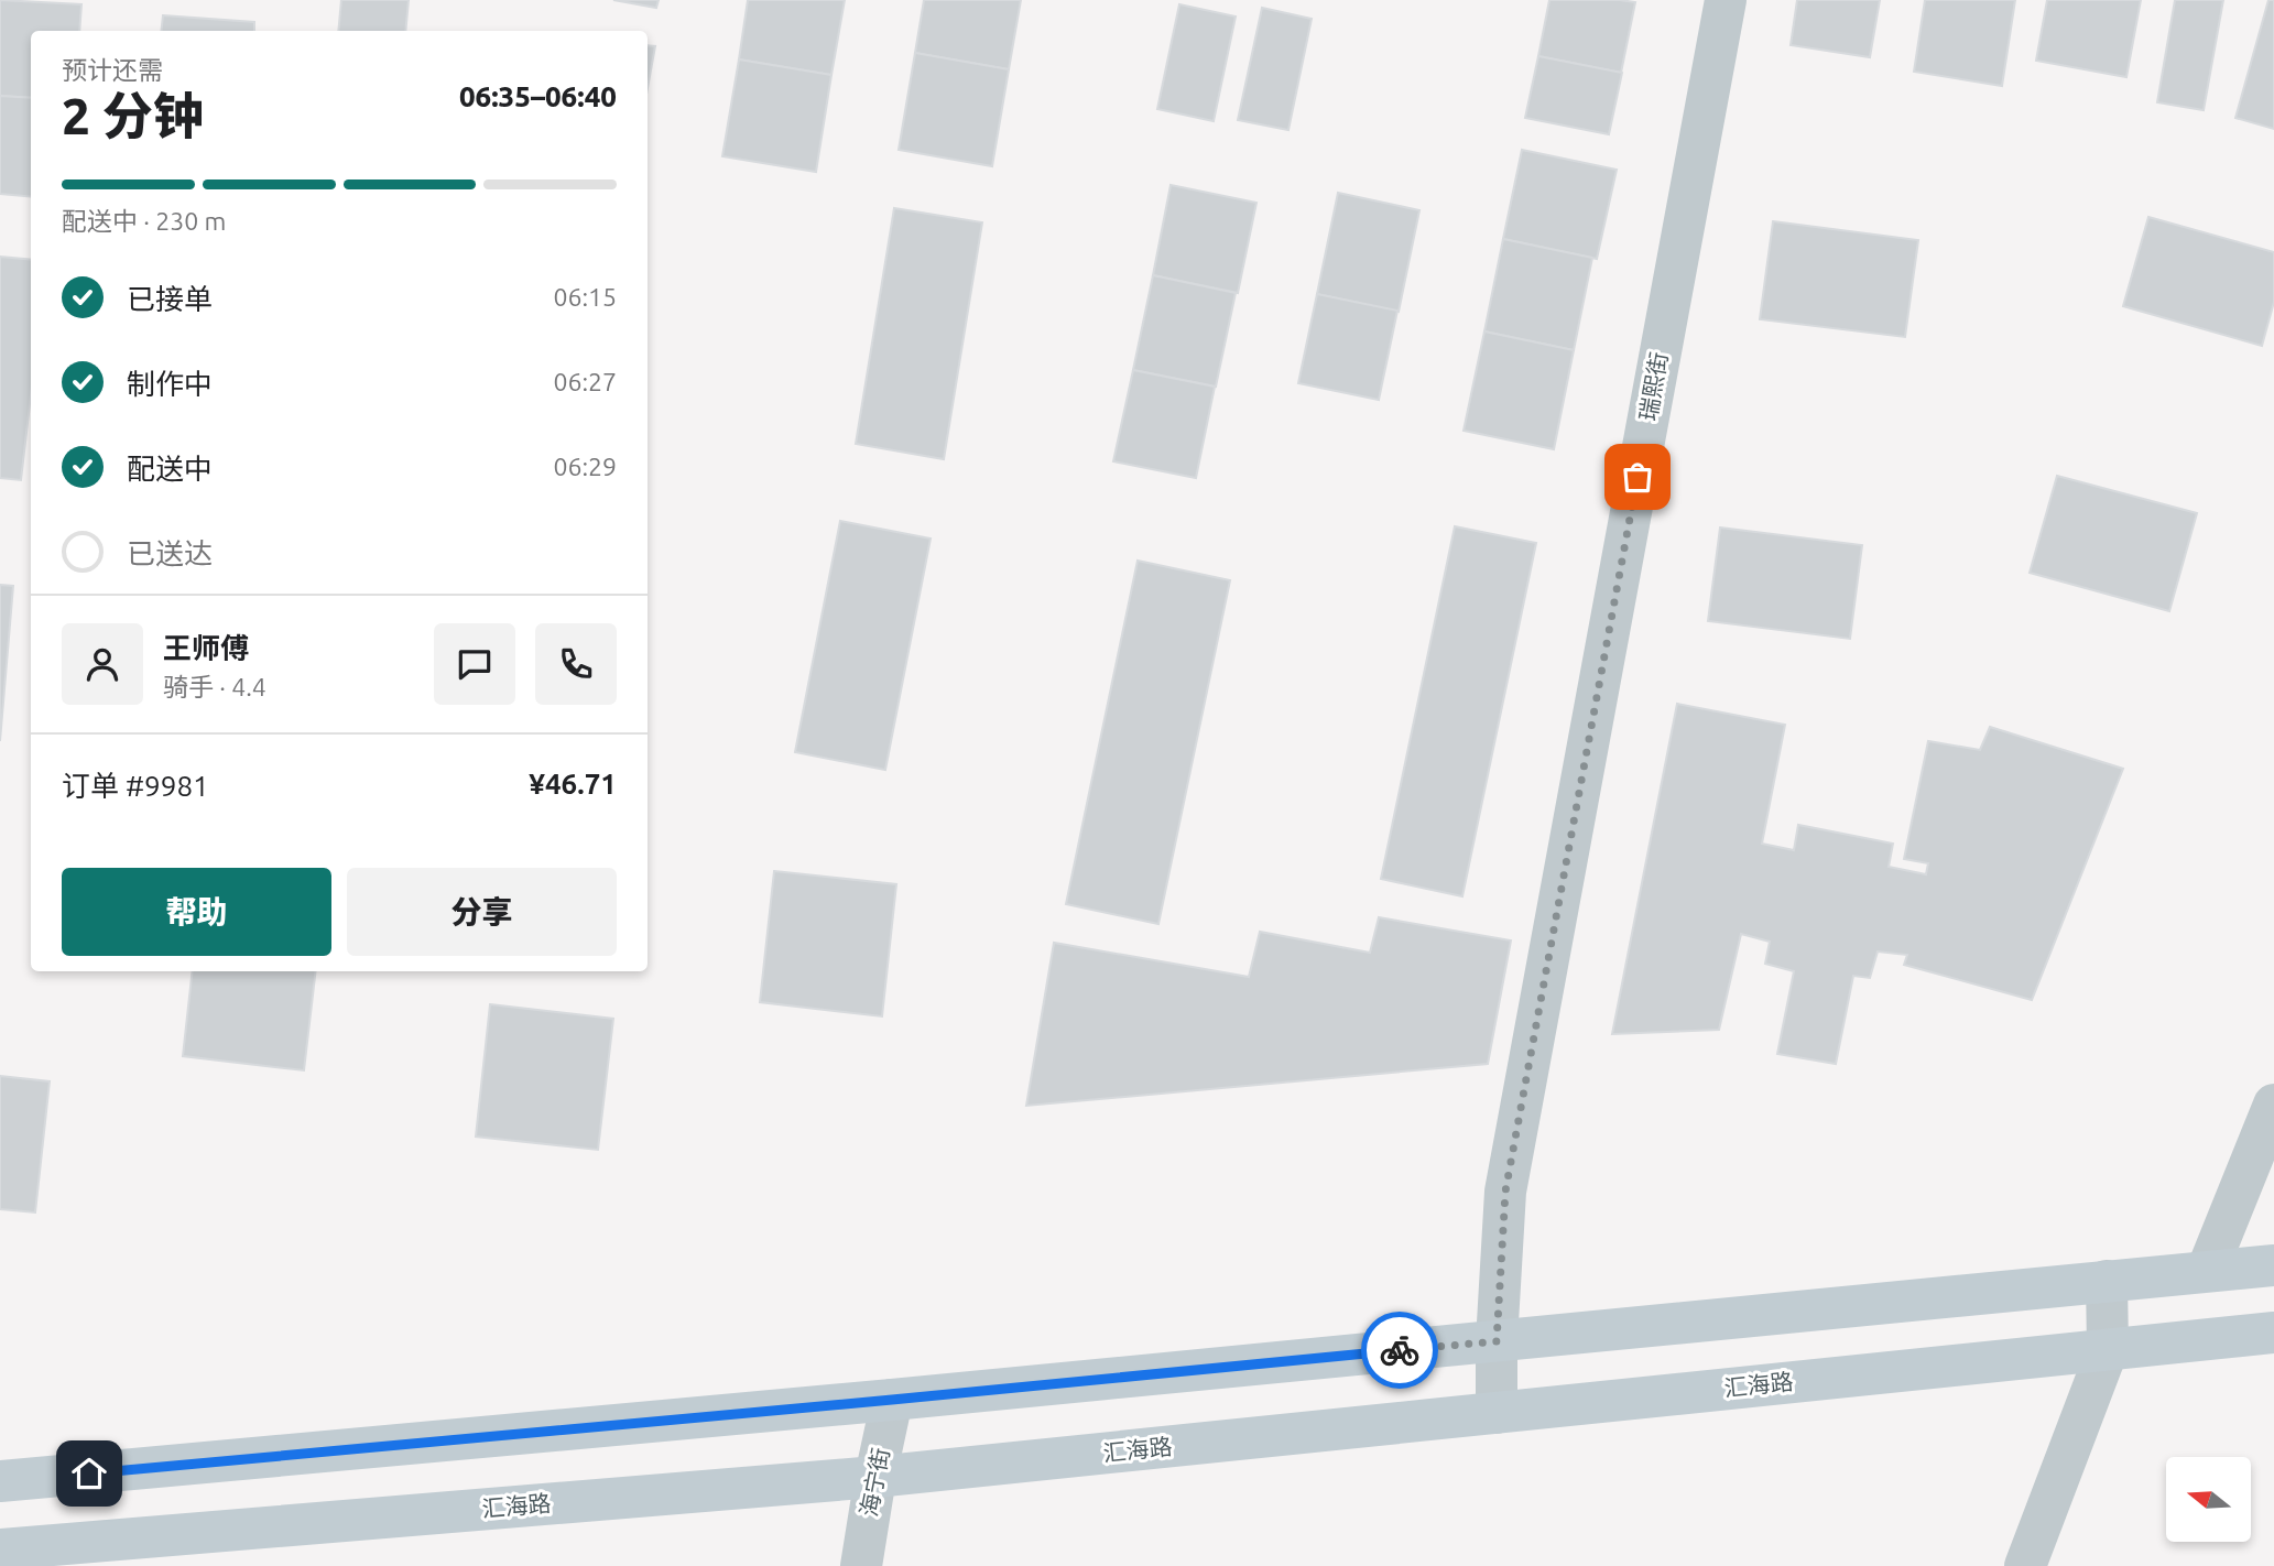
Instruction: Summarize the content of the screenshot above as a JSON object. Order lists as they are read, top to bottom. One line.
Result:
{"streets":{"street":["瑞熙街","汇海路","海宁街"]},"crossings":[["瑞熙街","汇海路"],["汇海路","海宁街"]],"north":"left","page":{"heading":["2 分钟","预计还需","06:35–06:40"],"panel":["王师傅","骑手 · 4.4","订单 #9981","¥46.71"],"bar":"配送中 · 230 m","list":[["已接单","06:15"],["制作中","06:27"],["配送中","06:29"],"已送达"],"buttons":["帮助","分享"]}}
